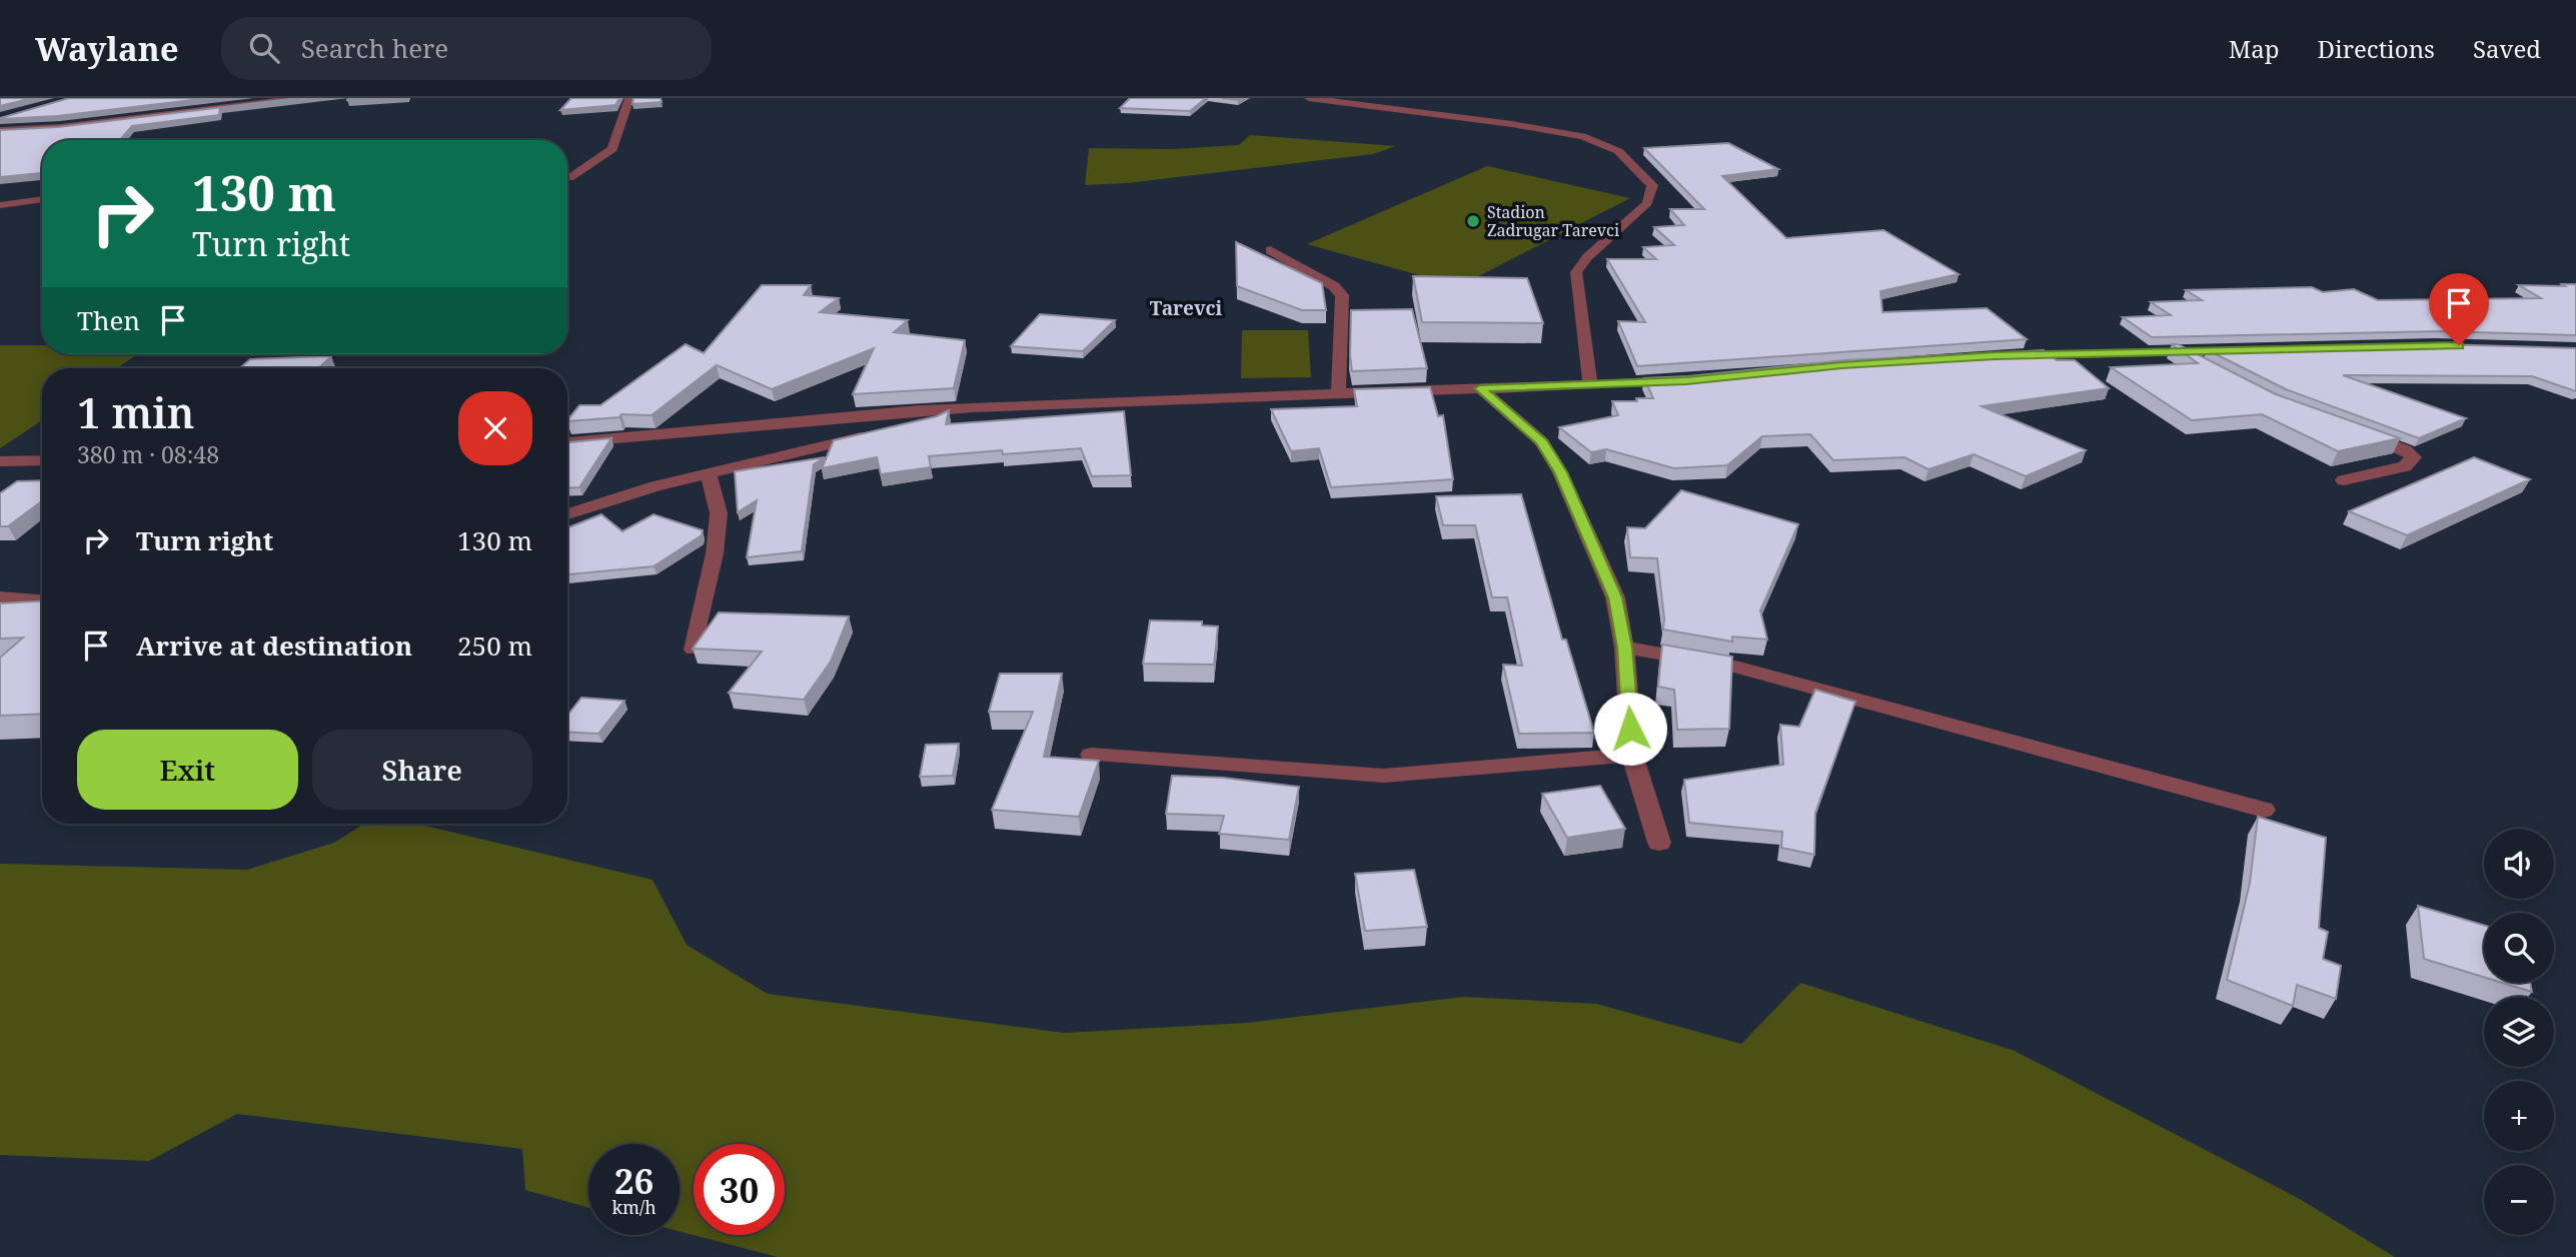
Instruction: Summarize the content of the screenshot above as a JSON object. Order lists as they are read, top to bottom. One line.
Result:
{"districts":["Tarevci"],"places":["Stadion Zadrugar Tarevci"],"page":{"header":"Waylane","search":"Search here","nav":["Map","Directions","Saved"],"turn":["130 m","Turn right"],"then":"Then","heading":["1 min","380 m · 08:48"],"list":[{"name":"Turn right","value":"130 m"},{"name":"Arrive at destination","value":"250 m"}],"buttons":["Exit","Share"],"map_buttons":["+","−"],"speed":"26 km/h","limit":"30"}}
